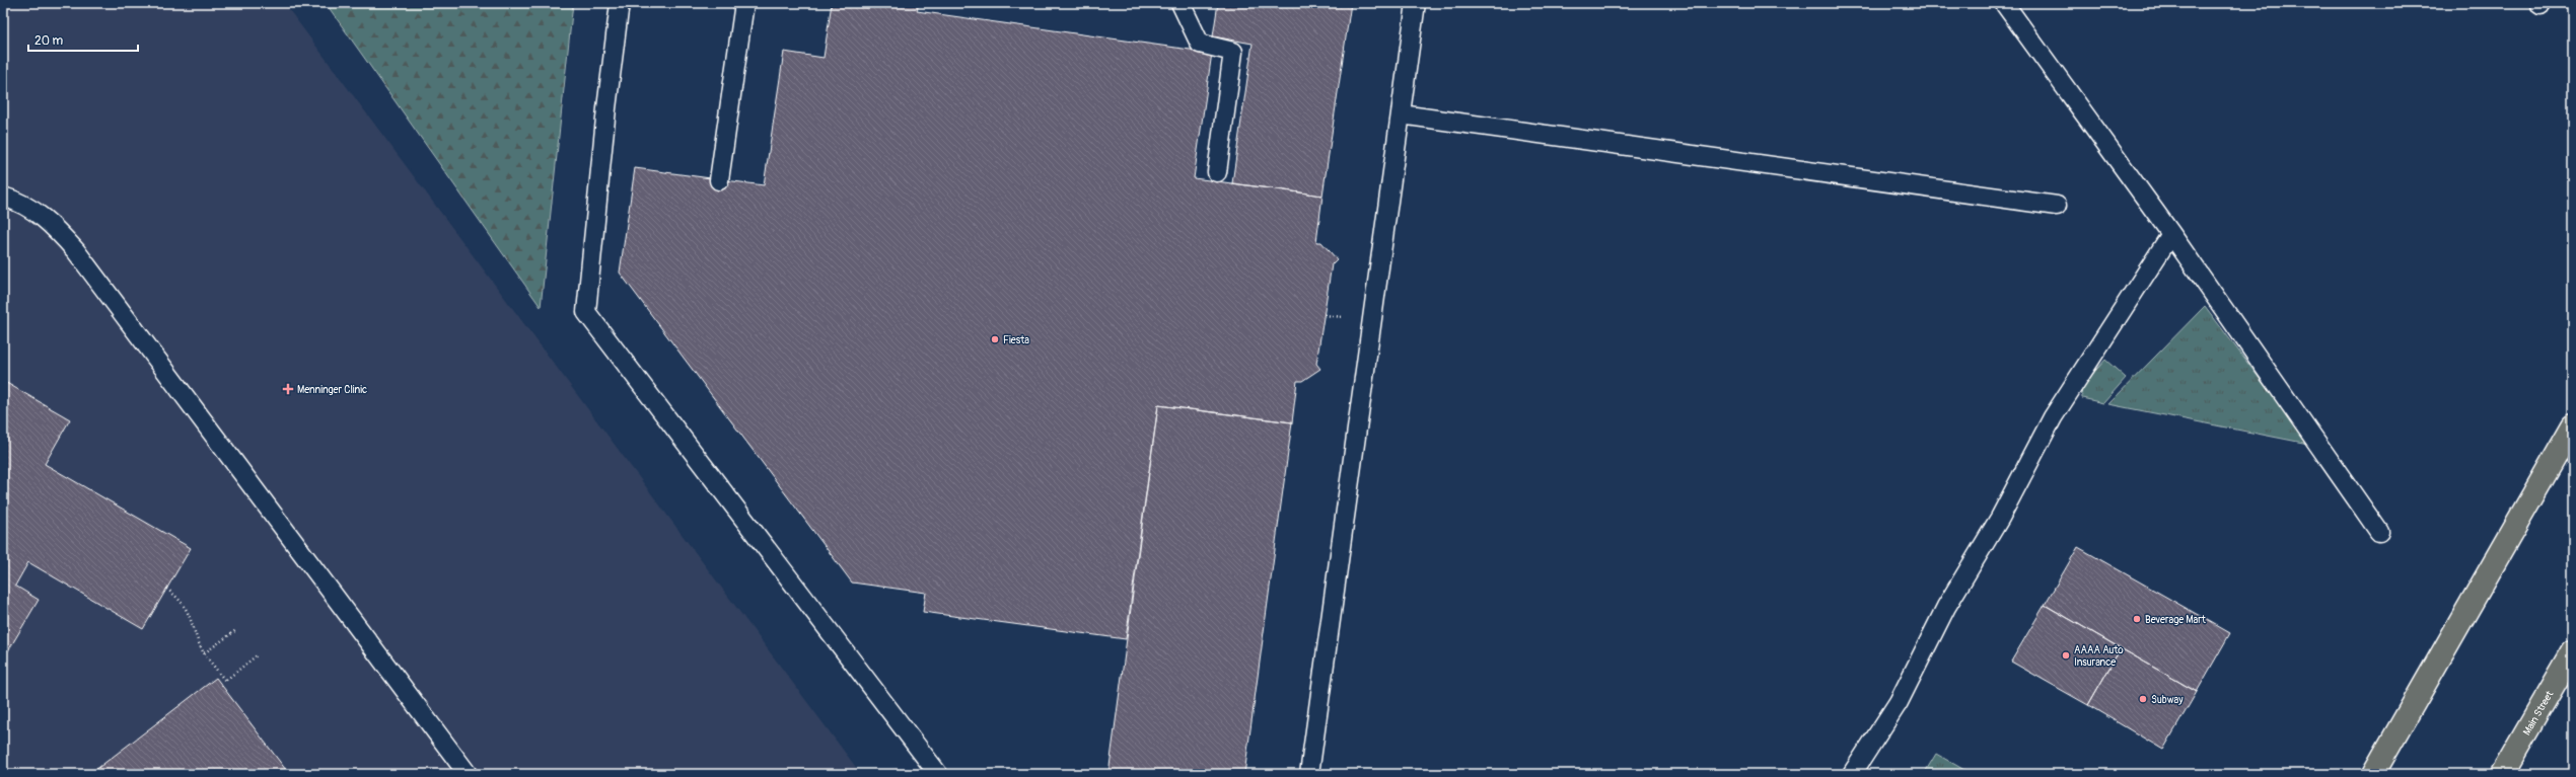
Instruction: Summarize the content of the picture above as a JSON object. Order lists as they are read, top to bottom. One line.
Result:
{"streets":{"highway":["Main Street"]},"places":{"other":["Fiesta","Beverage Mart","AAAA Auto Insurance","Subway"],"health":["Menninger Clinic"]},"scale_bar":"20 m"}
